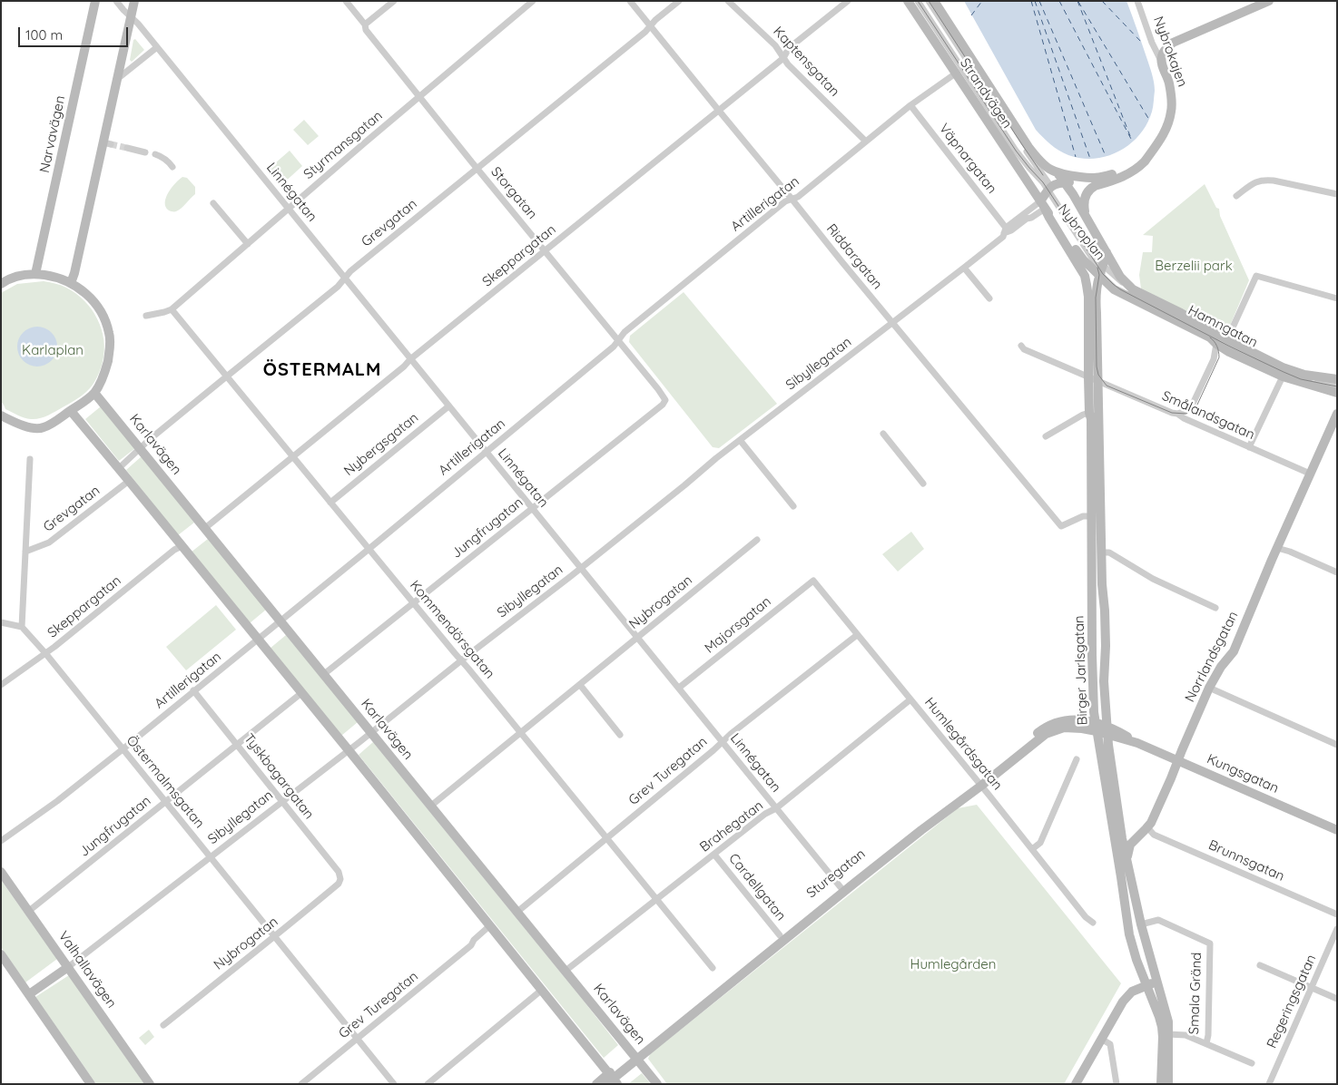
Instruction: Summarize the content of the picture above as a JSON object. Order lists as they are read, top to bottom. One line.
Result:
{"streets":{"street":["Nybrokajen","Kaptensgatan","Strandvägen","Narvavägen","Styrmansgatan","Väpnargatan","Linnégatan","Storgatan","Artillerigatan","Grevgatan","Nybroplan","Skeppargatan","Riddargatan","Hamngatan","Sibyllegatan","Smålandsgatan","Karlavägen","Nybergsgatan","Jungfrugatan","Nybrogatan","Majorsgatan","Kommendörsgatan","Norrlandsgatan","Birger Jarlsgatan","Humlegårdsgatan","Grev Turegatan","Kungsgatan","Tyskbagargatan","Östermalmsgatan","Brahegatan","Brunnsgatan","Sturegatan","Cardellgatan","Valhallavägen","Smala Gränd","Regeringsgatan"]},"crossings":[["Kaptensgatan","Artillerigatan"],["Kaptensgatan","Skeppargatan"],["Strandvägen","Artillerigatan"],["Strandvägen","Nybroplan"],["Strandvägen","Sibyllegatan"],["Styrmansgatan","Linnégatan"],["Styrmansgatan","Storgatan"],["Styrmansgatan","Kommendörsgatan"],["Väpnargatan","Artillerigatan"],["Väpnargatan","Sibyllegatan"],["Linnégatan","Artillerigatan"],["Linnégatan","Grevgatan"],["Linnégatan","Skeppargatan"],["Linnégatan","Sibyllegatan"],["Linnégatan","Nybergsgatan"],["Linnégatan","Jungfrugatan"],["Linnégatan","Nybrogatan"],["Linnégatan","Majorsgatan"],["Linnégatan","Grev Turegatan"],["Linnégatan","Brahegatan"],["Linnégatan","Sturegatan"],["Storgatan","Artillerigatan"],["Storgatan","Grevgatan"],["Storgatan","Skeppargatan"],["Storgatan","Jungfrugatan"],["Artillerigatan","Riddargatan"],["Artillerigatan","Karlavägen"],["Artillerigatan","Kommendörsgatan"],["Artillerigatan","Tyskbagargatan"],["Artillerigatan","Östermalmsgatan"],["Grevgatan","Riddargatan"],["Grevgatan","Karlavägen"],["Grevgatan","Kommendörsgatan"],["Nybroplan","Hamngatan"],["Nybroplan","Sibyllegatan"],["Nybroplan","Birger Jarlsgatan"],["Skeppargatan","Riddargatan"],["Skeppargatan","Karlavägen"],["Skeppargatan","Kommendörsgatan"],["Skeppargatan","Östermalmsgatan"],["Riddargatan","Sibyllegatan"],["Riddargatan","Birger Jarlsgatan"],["Hamngatan","Birger Jarlsgatan"],["Sibyllegatan","Karlavägen"],["Sibyllegatan","Kommendörsgatan"],["Sibyllegatan","Tyskbagargatan"],["Sibyllegatan","Östermalmsgatan"],["Sibyllegatan","Valhallavägen"],["Smålandsgatan","Norrlandsgatan"],["Smålandsgatan","Birger Jarlsgatan"],["Karlavägen","Jungfrugatan"],["Karlavägen","Nybrogatan"],["Karlavägen","Grev Turegatan"],["Karlavägen","Brahegatan"],["Karlavägen","Sturegatan"],["Nybergsgatan","Kommendörsgatan"],["Jungfrugatan","Kommendörsgatan"],["Jungfrugatan","Tyskbagargatan"],["Jungfrugatan","Östermalmsgatan"],["Jungfrugatan","Valhallavägen"],["Nybrogatan","Kommendörsgatan"],["Nybrogatan","Tyskbagargatan"],["Nybrogatan","Östermalmsgatan"],["Majorsgatan","Humlegårdsgatan"],["Kommendörsgatan","Grev Turegatan"],["Kommendörsgatan","Brahegatan"],["Norrlandsgatan","Birger Jarlsgatan"],["Norrlandsgatan","Kungsgatan"],["Norrlandsgatan","Brunnsgatan"],["Birger Jarlsgatan","Kungsgatan"],["Birger Jarlsgatan","Sturegatan"],["Birger Jarlsgatan","Smala Gränd"],["Humlegårdsgatan","Grev Turegatan"],["Humlegårdsgatan","Brahegatan"],["Humlegårdsgatan","Sturegatan"],["Grev Turegatan","Östermalmsgatan"],["Kungsgatan","Sturegatan"],["Brahegatan","Cardellgatan"],["Sturegatan","Cardellgatan"]],"districts":["ÖSTERMALM"],"parks":["Berzelii park","Karlaplan","Humlegården"],"scale_bar":"100 m"}
